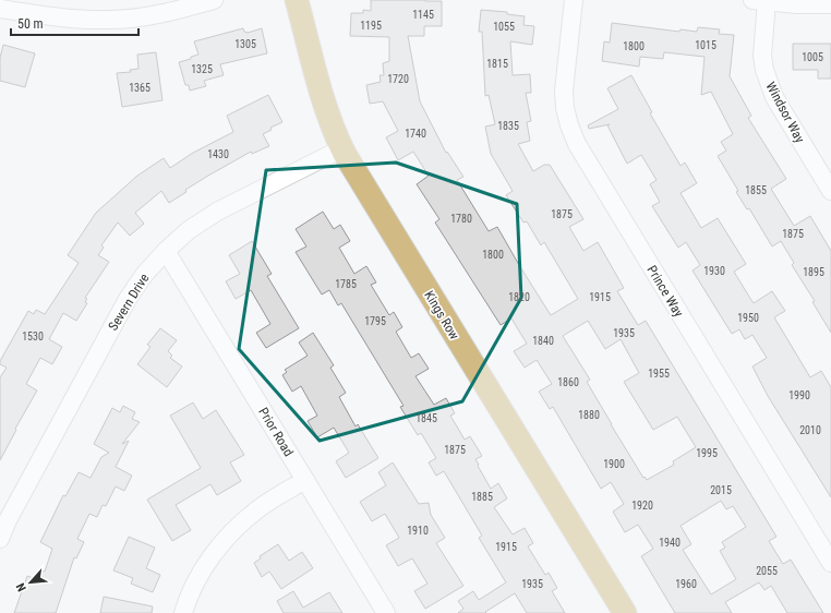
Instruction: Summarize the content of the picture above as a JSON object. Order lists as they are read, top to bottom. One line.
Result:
{"streets":{"main road":["Kings Row"],"street":["Windsor Way","Prince Way","Severn Drive","Prior Road"]},"crossings":[["Severn Drive","Kings Row"],["Severn Drive","Prior Road"]],"house_numbers":["1145","1195","1055","1305","1015","1800","1005","1815","1325","1720","1365","1835","1740","1430","1855","1875","1780","1875","1800","1930","1895","1785","1820","1915","1950","1795","1935","1530","1840","1955","1860","1990","1880","1845","2010","1875","1995","1900","2015","1885","1920","1910","1940","1915","2055","1935","1960"],"scale_bar":"50 m","north":"bottom left"}
